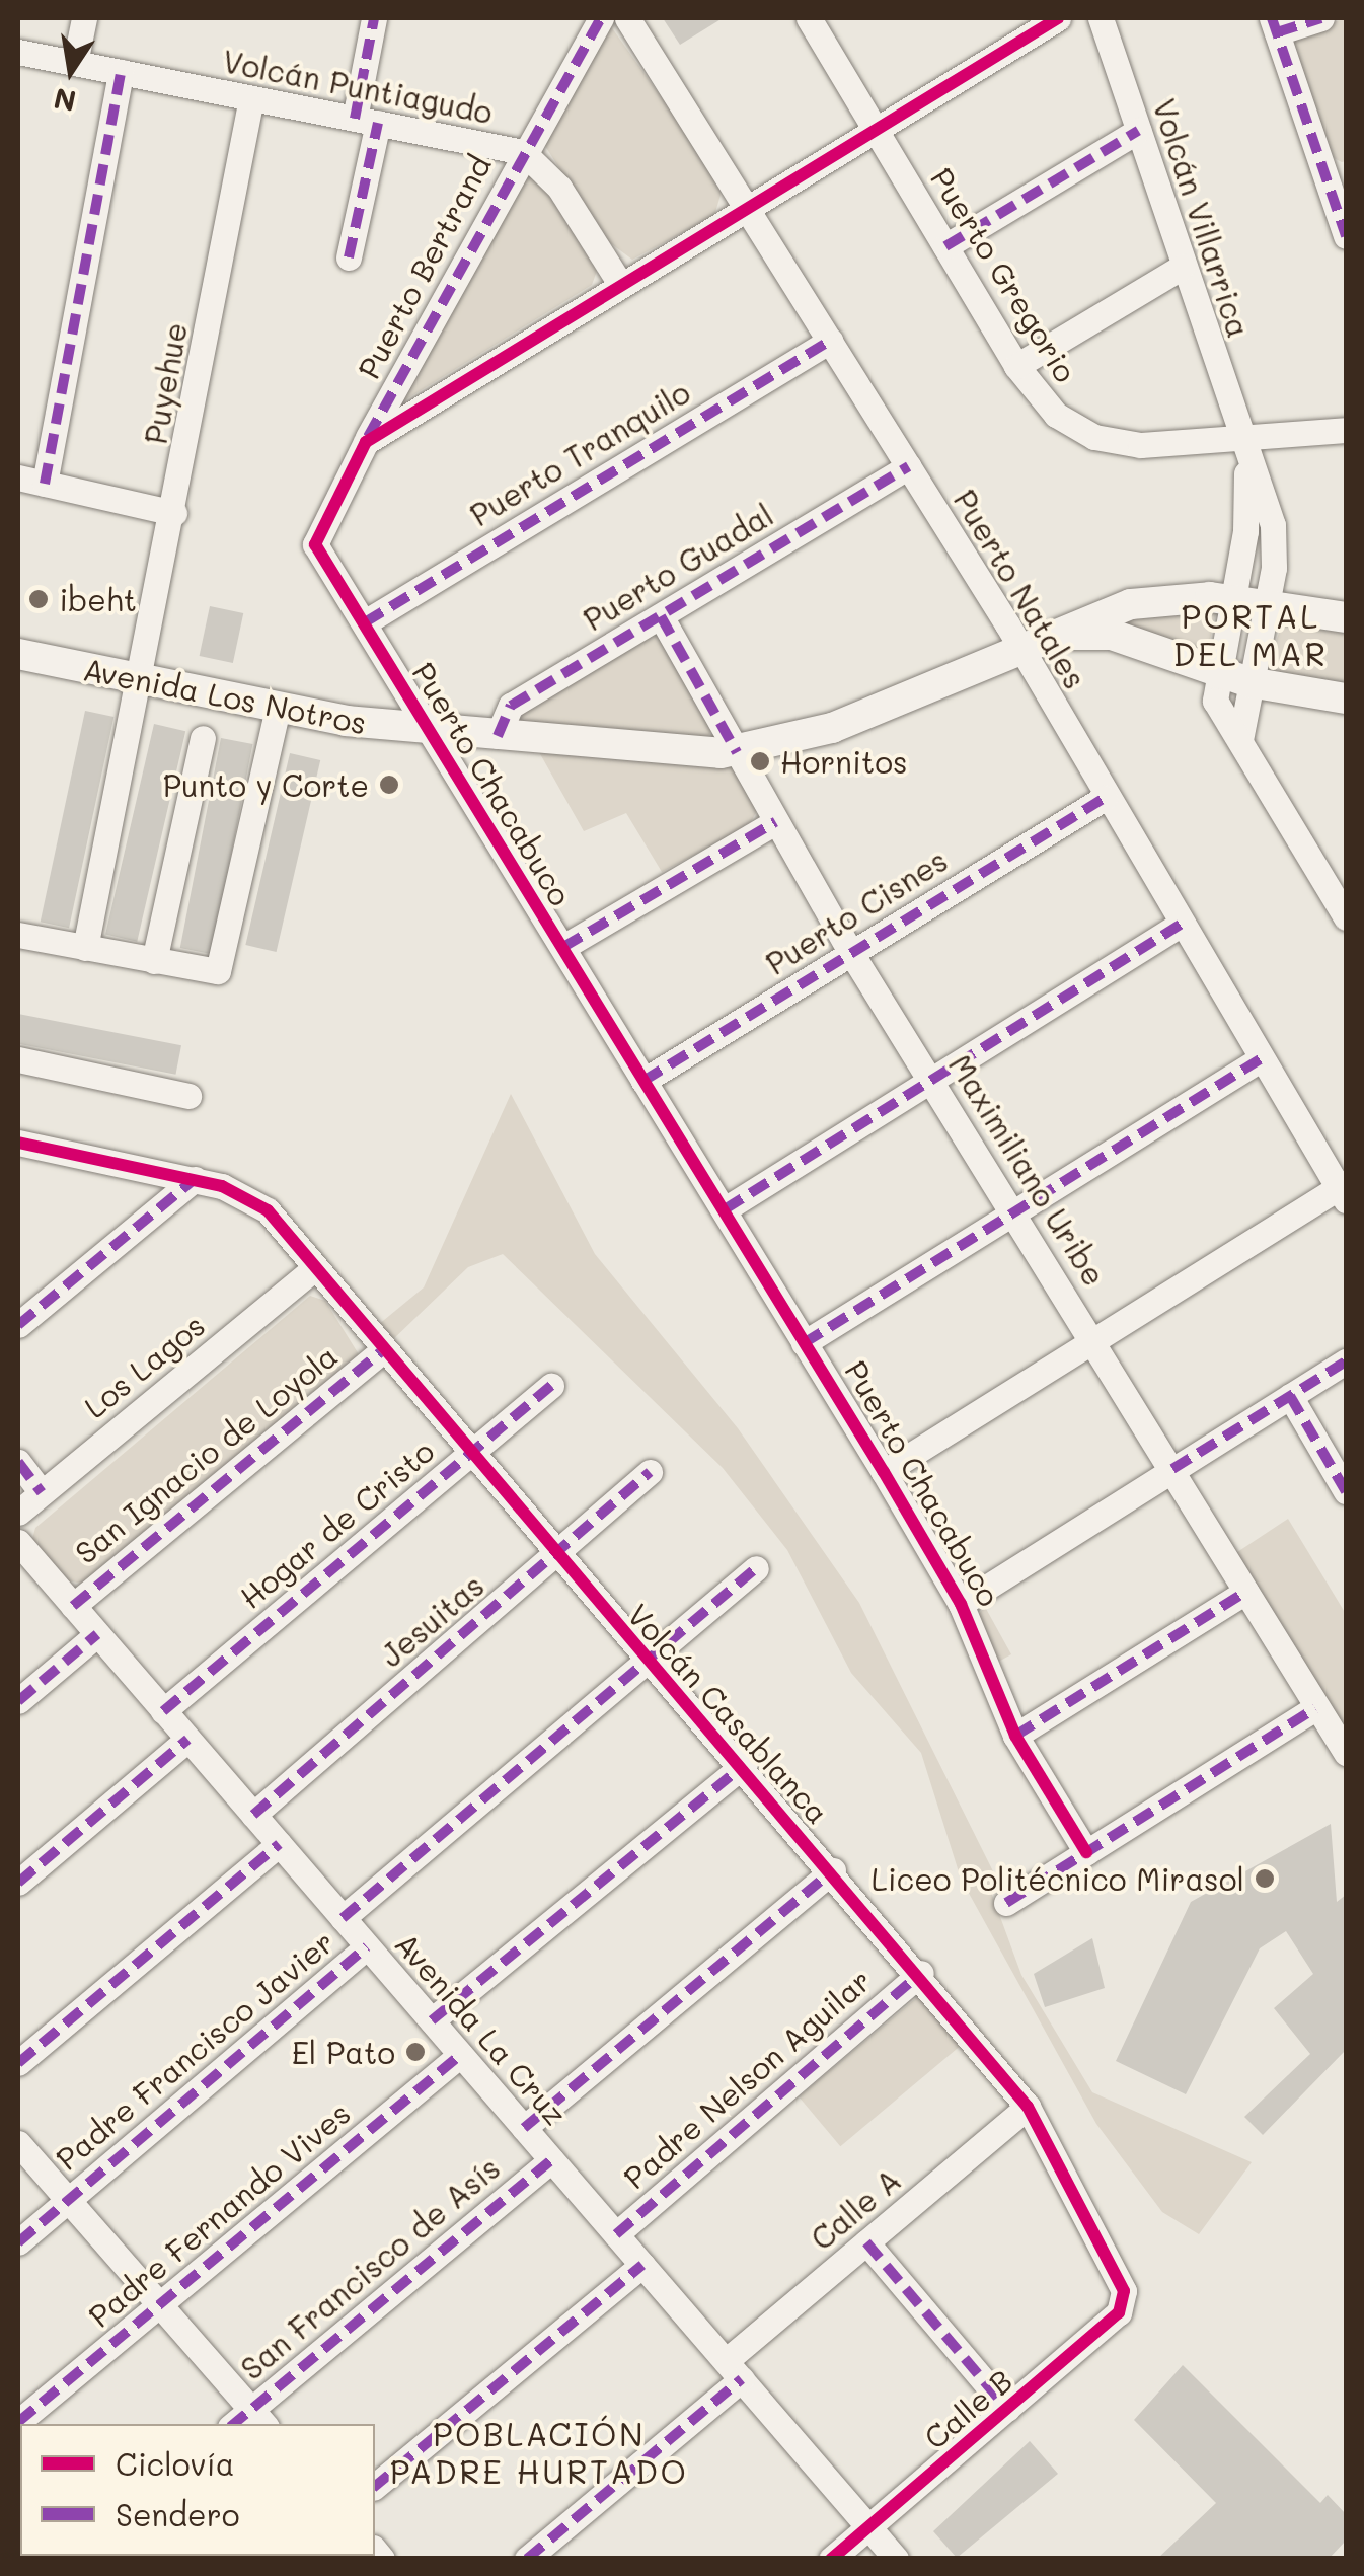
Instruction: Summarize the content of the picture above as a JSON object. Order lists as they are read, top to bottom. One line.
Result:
{"streets":{"main road":["Avenida Los Notros"],"street":["Volcán Puntiagudo","Volcán Villarrica","Puerto Bertrand","Puerto Gregorio","Puyehue","Puerto Tranquilo","Puerto Guadal","Puerto Natales","Puerto Chacabuco","Puerto Cisnes","Maximiliano Uribe","Los Lagos","San Ignacio de Loyola","Hogar de Cristo","Jesuitas","Volcán Casablanca","Avenida La Cruz","Padre Francisco Javier","Padre Nelson Aguilar","Calle A","Padre Fernando Vives","San Francisco de Asís","Calle B"]},"crossings":[["Volcán Puntiagudo","Puerto Bertrand"],["Volcán Puntiagudo","Puyehue"],["Volcán Villarrica","Puerto Gregorio"],["Volcán Villarrica","Avenida Los Notros"],["Puerto Bertrand","Puerto Chacabuco"],["Puyehue","Avenida Los Notros"],["Puerto Tranquilo","Puerto Natales"],["Puerto Tranquilo","Puerto Chacabuco"],["Puerto Guadal","Puerto Natales"],["Puerto Guadal","Avenida Los Notros"],["Puerto Guadal","Maximiliano Uribe"],["Puerto Natales","Avenida Los Notros"],["Puerto Natales","Puerto Cisnes"],["Avenida Los Notros","Puerto Chacabuco"],["Avenida Los Notros","Maximiliano Uribe"],["Puerto Chacabuco","Puerto Cisnes"],["Puerto Cisnes","Maximiliano Uribe"],["Los Lagos","Volcán Casablanca"],["San Ignacio de Loyola","Volcán Casablanca"],["San Ignacio de Loyola","Avenida La Cruz"],["Hogar de Cristo","Volcán Casablanca"],["Hogar de Cristo","Avenida La Cruz"],["Jesuitas","Volcán Casablanca"],["Jesuitas","Avenida La Cruz"],["Volcán Casablanca","Padre Francisco Javier"],["Volcán Casablanca","Padre Nelson Aguilar"],["Volcán Casablanca","Calle A"],["Volcán Casablanca","San Francisco de Asís"],["Volcán Casablanca","Calle B"],["Avenida La Cruz","Padre Francisco Javier"],["Avenida La Cruz","Padre Nelson Aguilar"],["Avenida La Cruz","Calle A"],["Avenida La Cruz","Padre Fernando Vives"],["Avenida La Cruz","San Francisco de Asís"],["Avenida La Cruz","Calle B"]],"districts":["PORTAL DEL MAR","POBLACIÓN PADRE HURTADO"],"places":["ibeht","Hornitos","Punto y Corte","Liceo Politécnico Mirasol","El Pato"],"legend":["Ciclovía","Sendero"],"north":"bottom"}
